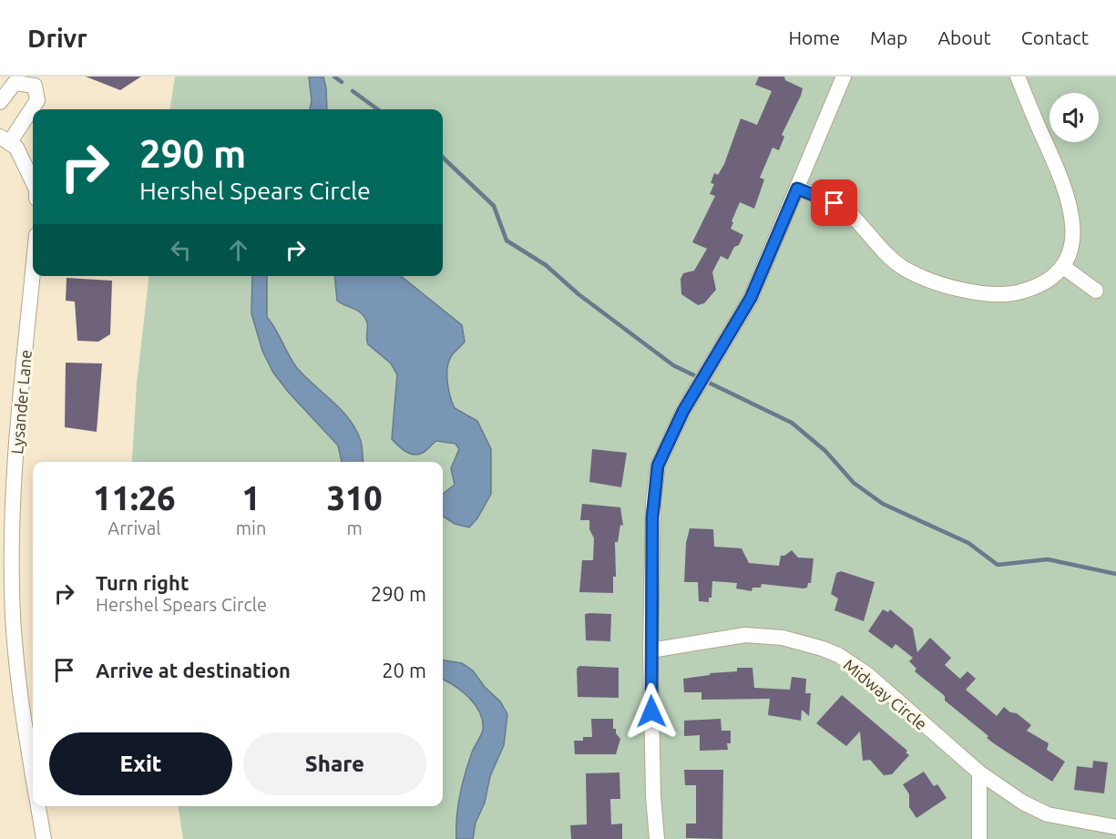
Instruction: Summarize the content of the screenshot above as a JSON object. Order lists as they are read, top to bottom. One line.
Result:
{"streets":{"street":["Lysander Lane","Midway Circle"]},"page":{"header":"Drivr","nav":["Home","Map","About","Contact"],"turn":["290 m","Hershel Spears Circle"],"eta":["11:26","Arrival","1","min","310","m"],"list":[{"name":"Turn right","note":"Hershel Spears Circle","value":"290 m"},{"name":"Arrive at destination","value":"20 m"}],"buttons":["Exit","Share"]}}
